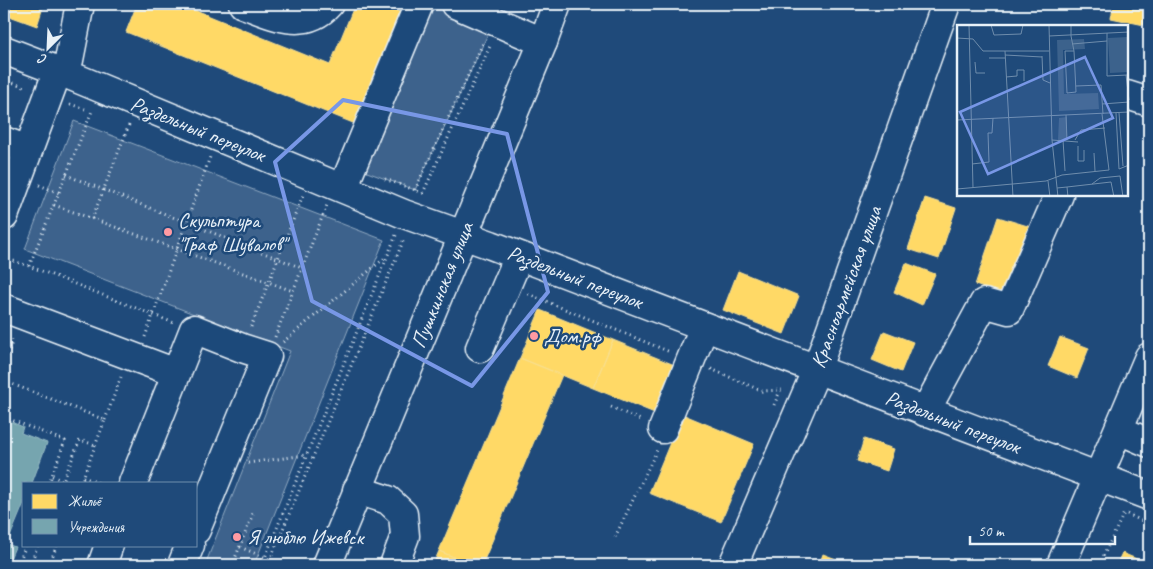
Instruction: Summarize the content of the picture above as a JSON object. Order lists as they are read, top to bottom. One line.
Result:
{"streets":{"street":["Раздельный переулок","Пушкинская улица","Красноармейская улица"]},"crossings":[["Раздельный переулок","Пушкинская улица"],["Раздельный переулок","Красноармейская улица"]],"places":["Скульптура \"Граф Шувалов\"","Дом.рф","Я люблю Ижевск"],"legend":["Жильё","Учреждения"],"scale_bar":"50 m","north":"bottom left"}
